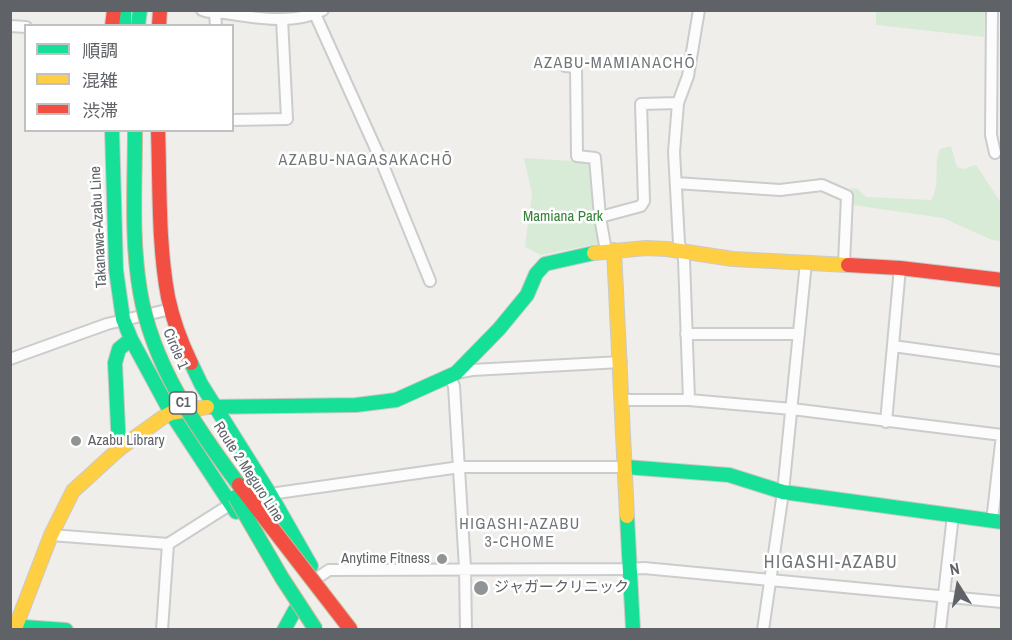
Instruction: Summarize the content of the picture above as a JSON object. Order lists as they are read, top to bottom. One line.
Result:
{"streets":{"main road":["Takanawa-Azabu Line","Circle 1","C1","Route 2 Meguro Line"]},"crossings":[["Circle 1","Route 2 Meguro Line"]],"districts":["AZABU-MAMIANACHŌ","AZABU-NAGASAKACHŌ","HIGASHI-AZABU 3-CHOME","HIGASHI-AZABU"],"parks":["Mamiana Park"],"places":["Azabu Library","Anytime Fitness","ジャガークリニック"],"legend":["順調","混雑","渋滞"],"north":"top"}
